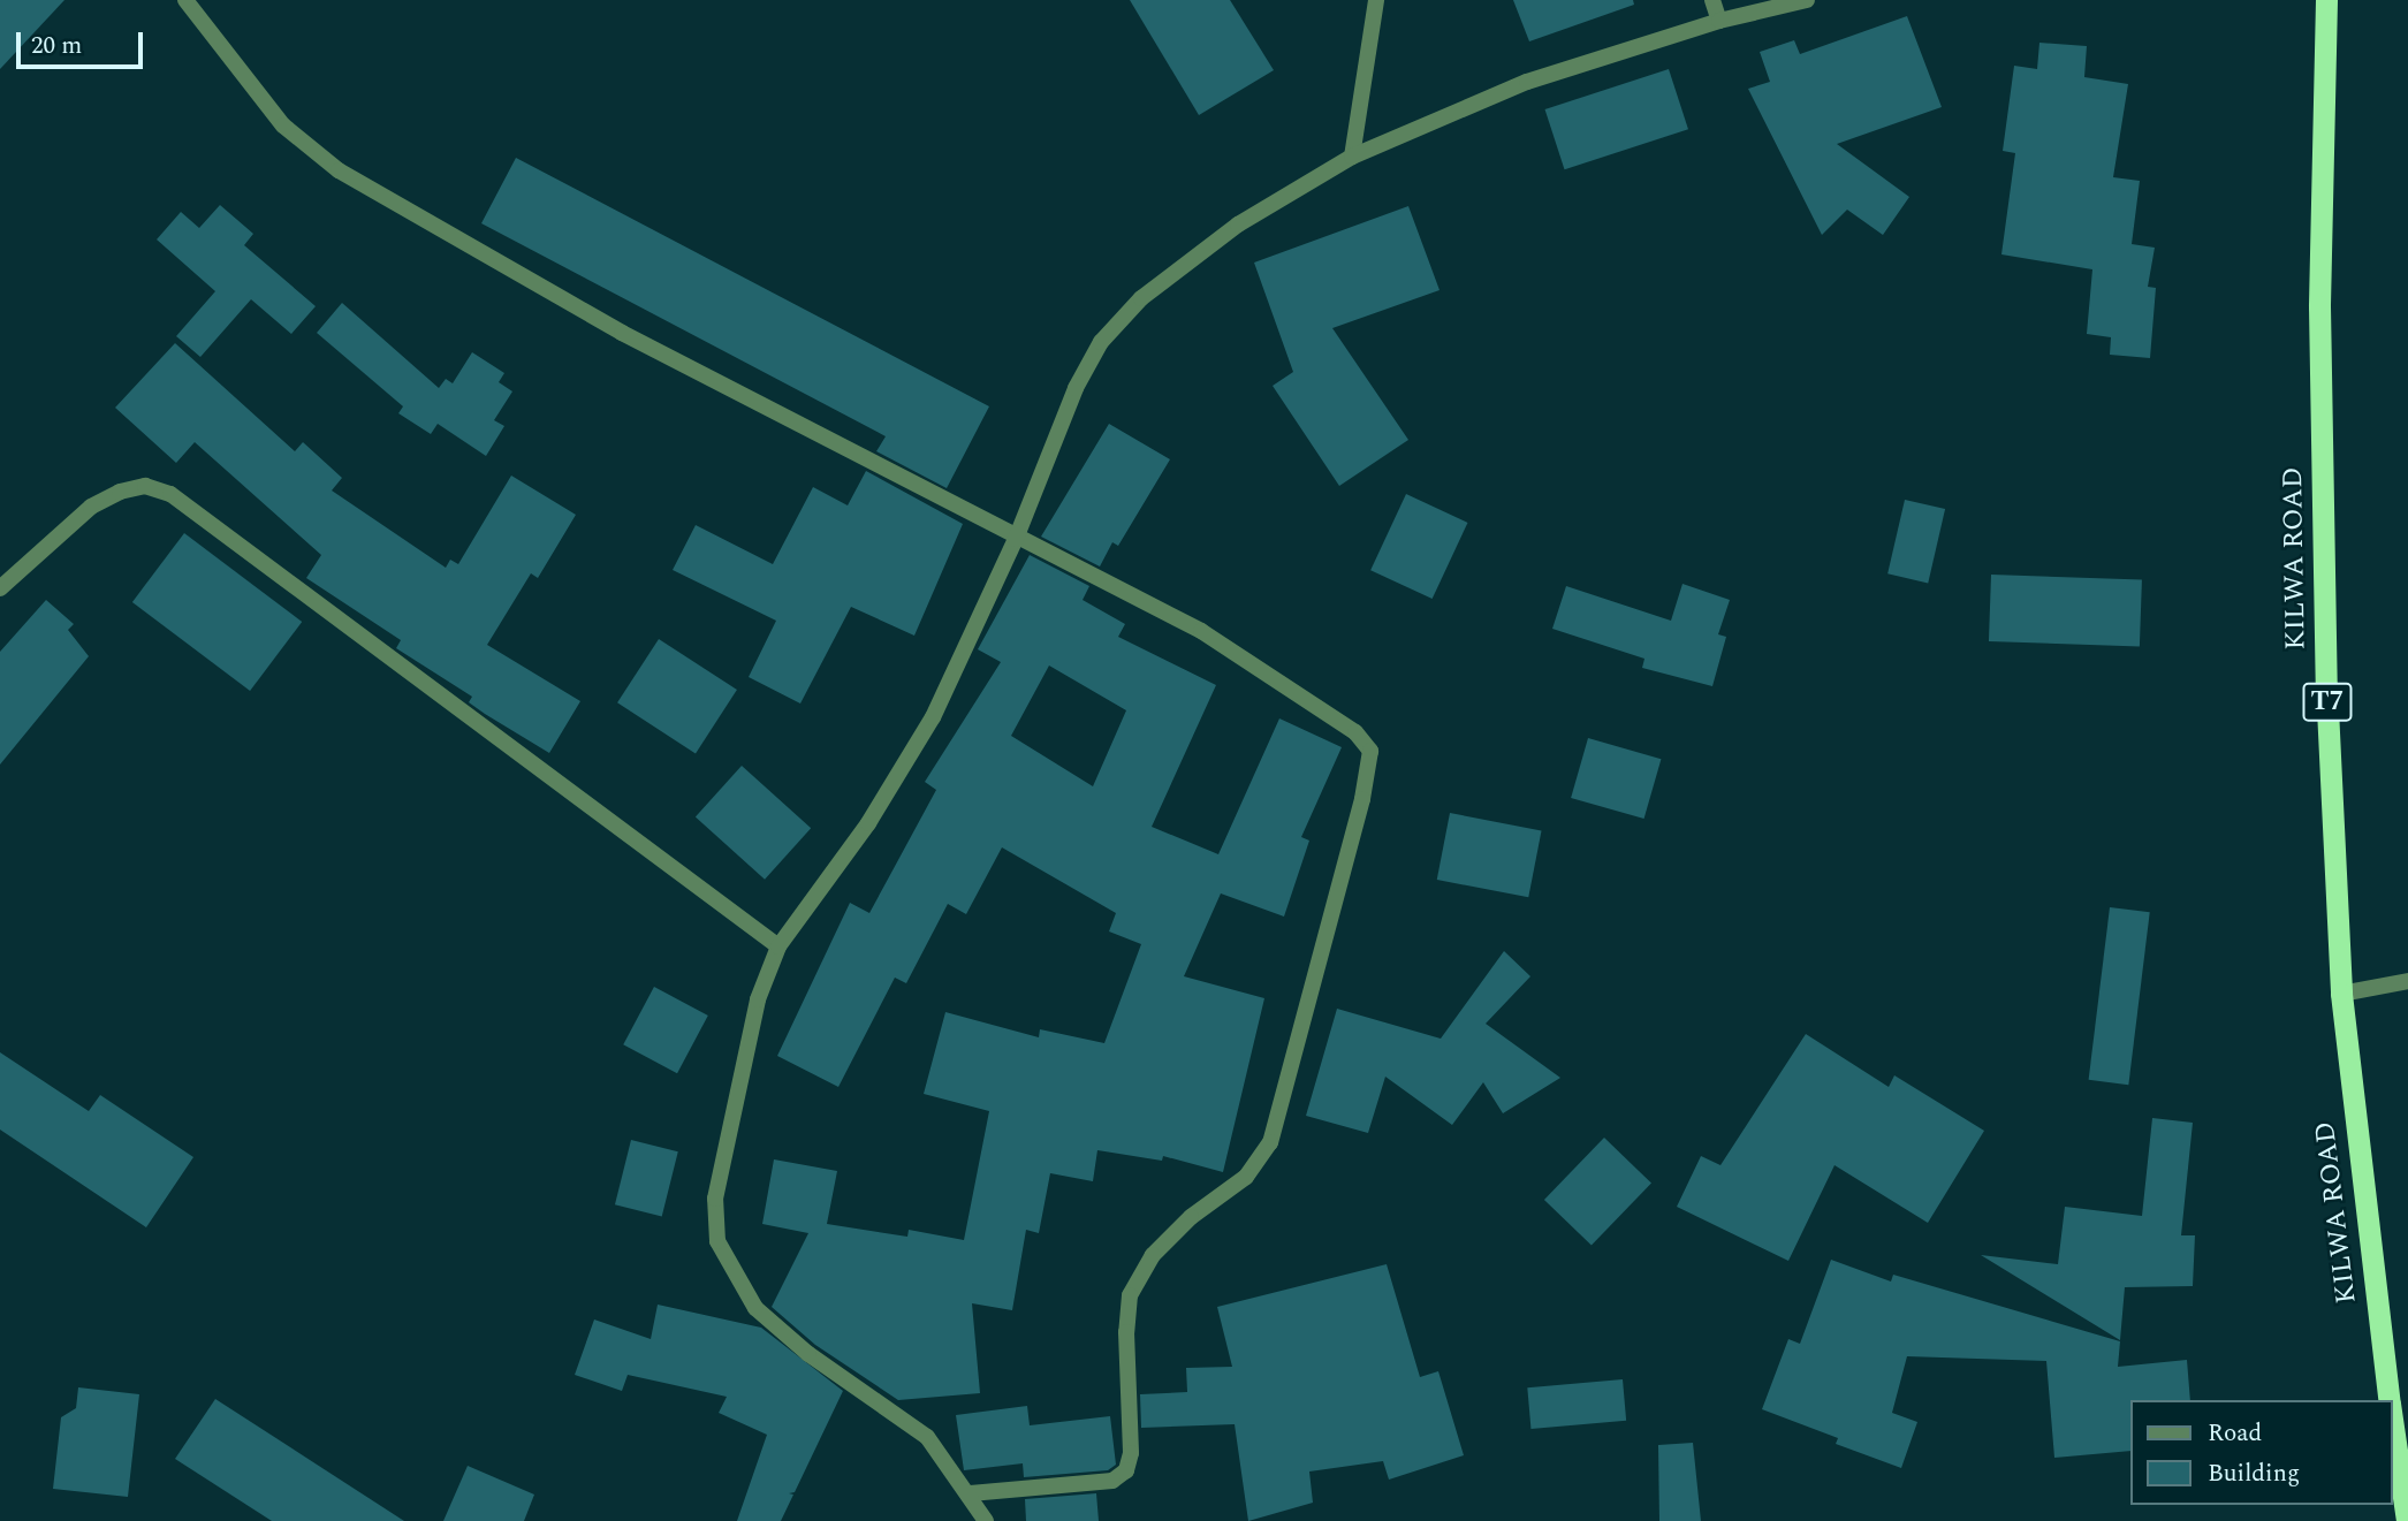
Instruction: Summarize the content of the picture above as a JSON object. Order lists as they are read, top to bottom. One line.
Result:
{"streets":{"highway":["KILWA ROAD","T7"]},"legend":["Road","Building"],"scale_bar":"20 m"}
